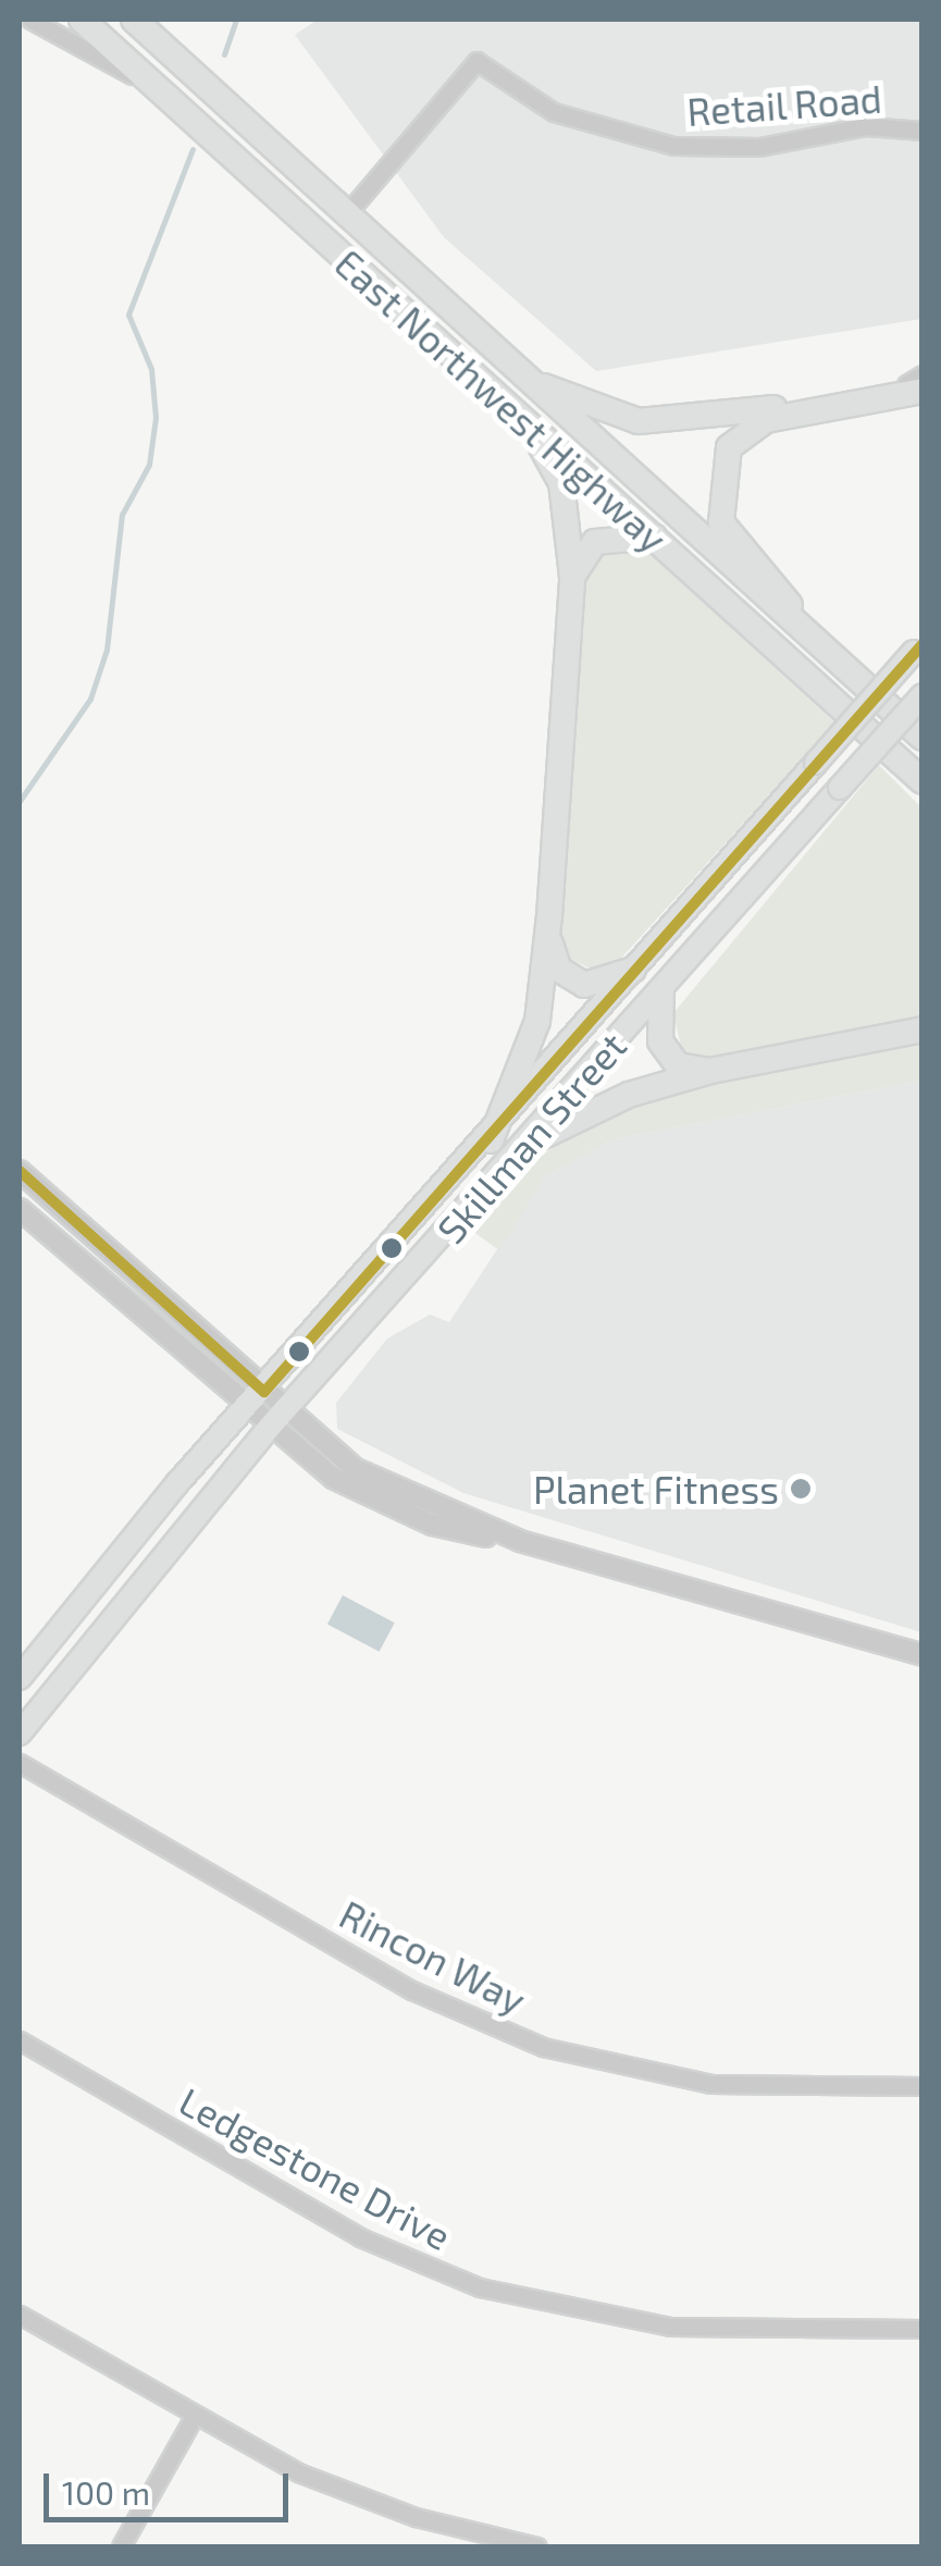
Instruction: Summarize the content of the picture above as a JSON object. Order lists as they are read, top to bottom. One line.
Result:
{"streets":{"main road":["East Northwest Highway","Skillman Street"],"street":["Retail Road","Rincon Way","Ledgestone Drive"]},"crossings":[["Retail Road","East Northwest Highway"]],"places":["Planet Fitness"],"scale_bar":"100 m"}
